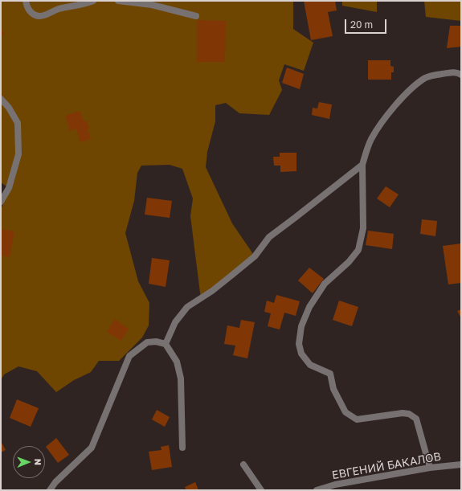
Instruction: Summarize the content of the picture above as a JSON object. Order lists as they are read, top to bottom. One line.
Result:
{"streets":{"street":["ЕВГЕНИЙ БАКАЛОВ"]},"scale_bar":"20 m","north":"right"}
